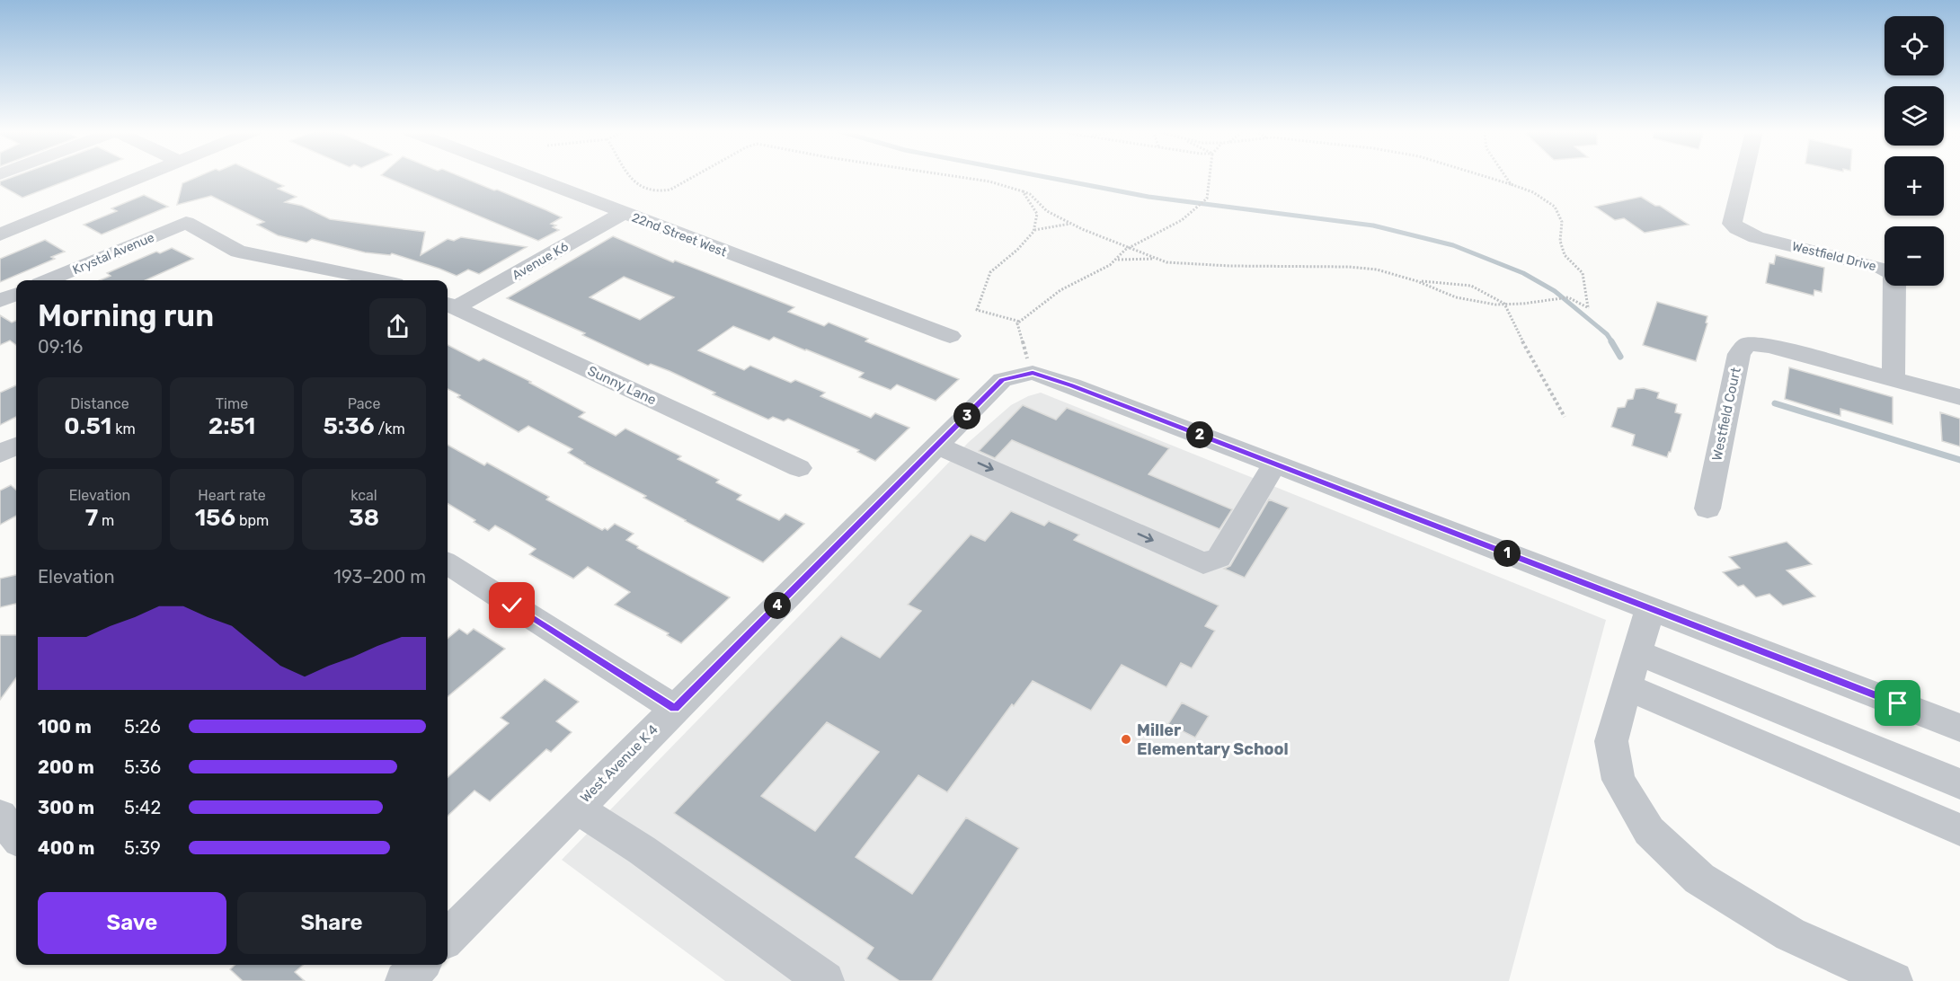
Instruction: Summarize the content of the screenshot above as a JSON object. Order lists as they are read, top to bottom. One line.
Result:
{"streets":{"street":["22nd Street West","Krystal Avenue","Westfield Drive","Avenue K6","Sunny Lane","Westfield Court","West Avenue K 4"]},"crossings":[["22nd Street West","Avenue K6"],["Westfield Drive","Westfield Court"],["Avenue K6","Sunny Lane"]],"places":["Miller Elementary School"],"page":{"map_buttons":["+","−"],"heading":["Morning run","09:16"],"stats":[["Distance","0.51 km"],["Time","2:51"],["Pace","5:36 /km"],["Elevation","7 m"],["Heart rate","156 bpm"],["kcal","38"]],"pins":["3","2","1","4"],"chart":["Elevation","193–200 m"],"list":[{"name":"100 m","note":"5:26"},{"name":"200 m","note":"5:36"},{"name":"300 m","note":"5:42"},{"name":"400 m","note":"5:39"}],"buttons":["Save","Share"]}}
